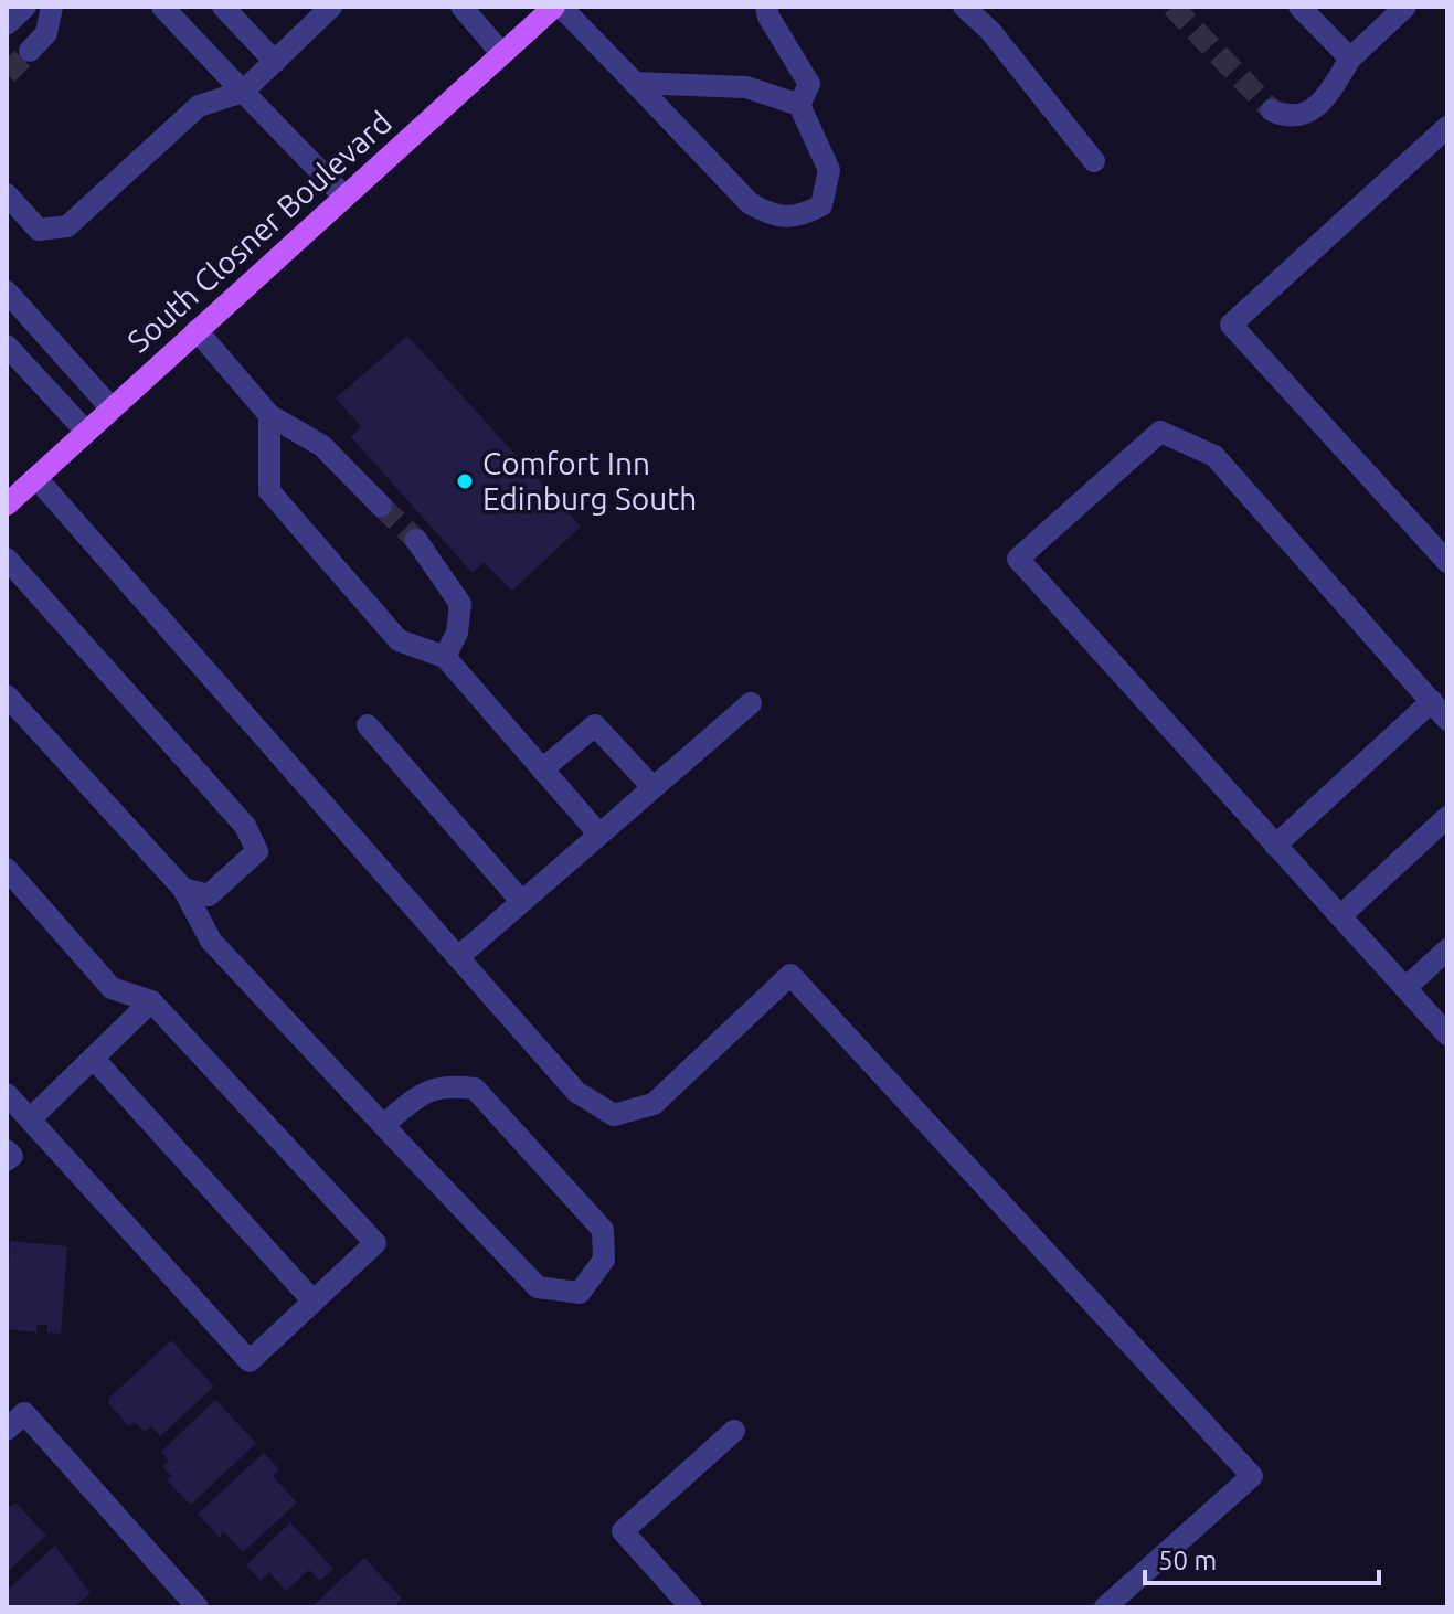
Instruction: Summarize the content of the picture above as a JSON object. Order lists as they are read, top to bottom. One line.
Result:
{"streets":{"main road":["South Closner Boulevard"]},"places":["Comfort Inn Edinburg South"],"scale_bar":"50 m"}
